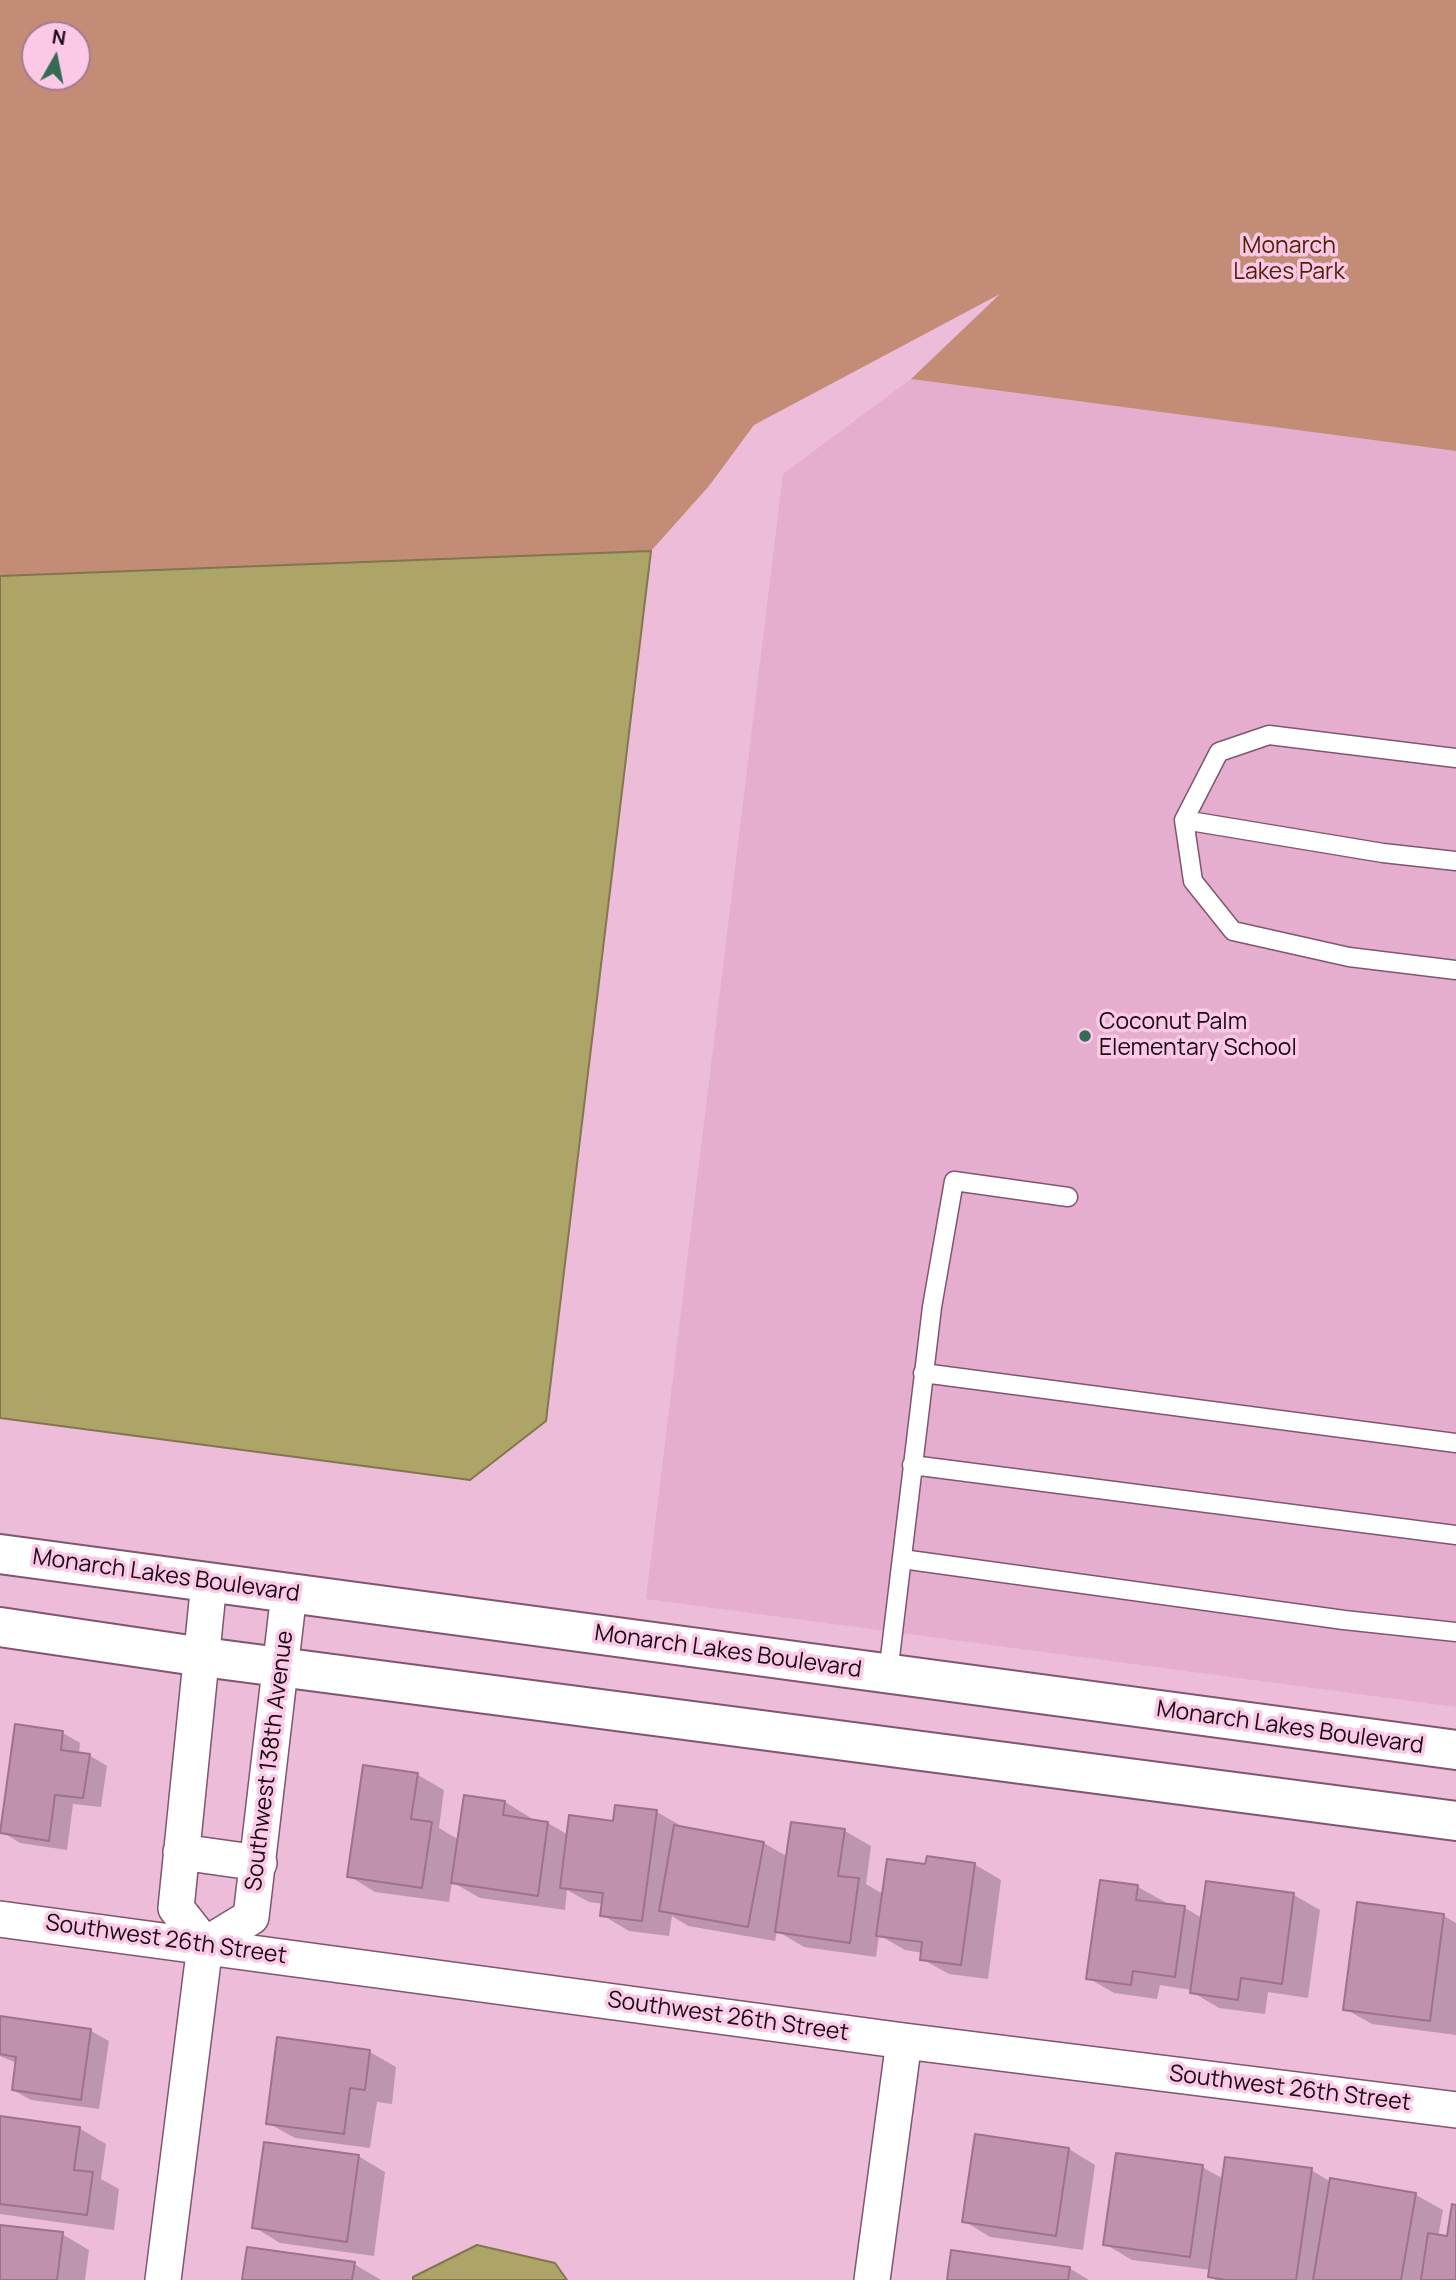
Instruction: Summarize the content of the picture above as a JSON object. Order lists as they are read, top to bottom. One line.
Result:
{"streets":{"street":["Monarch Lakes Boulevard","Southwest 138th Avenue","Southwest 26th Street"]},"crossings":[["Monarch Lakes Boulevard","Southwest 138th Avenue"],["Southwest 138th Avenue","Southwest 26th Street"]],"parks":["Monarch Lakes Park"],"places":["Coconut Palm Elementary School"],"north":"top"}
